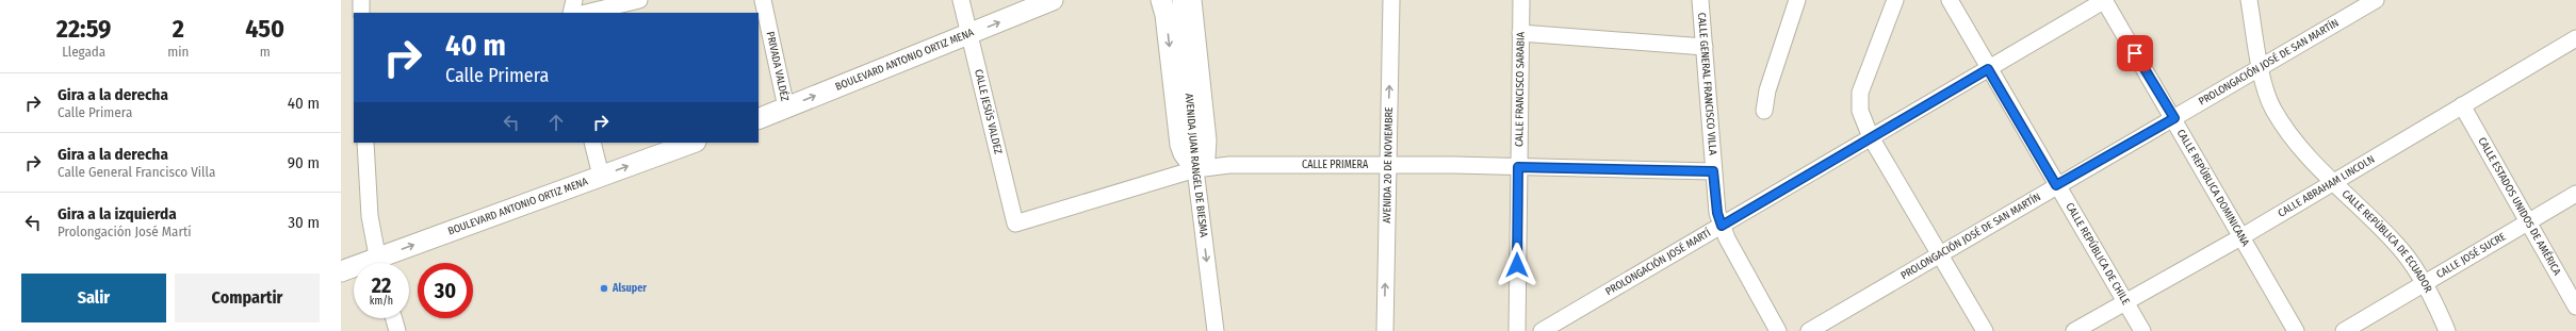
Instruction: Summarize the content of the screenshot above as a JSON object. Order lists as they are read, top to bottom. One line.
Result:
{"streets":{"main road":["BOULEVARD ANTONIO ORTIZ MENA"],"street":["PROLONGACIÓN JOSÉ DE SAN MARTÍN","PRIVADA VALDÉZ","CALLE GENERAL FRANCISCO VILLA","CALLE FRANCISCO SARABIA","CALLE JESÚS VALDEZ","CALLE PRIMERA","AVENIDA 20 DE NOVIEMBRE","AVENIDA JUAN RANGEL DE BIESMA","CALLE ABRAHAM LINCOLN","CALLE REPÚBLICA DOMINICANA","CALLE ESTADOS UNIDOS DE AMÉRICA","CALLE REPÚBLICA DE ECUADOR","CALLE REPÚBLICA DE CHILE","CALLE JOSÉ SUCRE","PROLONGACIÓN JOSÉ MARTÍ"]},"crossings":[["BOULEVARD ANTONIO ORTIZ MENA","PRIVADA VALDÉZ"],["BOULEVARD ANTONIO ORTIZ MENA","CALLE JESÚS VALDEZ"],["PROLONGACIÓN JOSÉ DE SAN MARTÍN","CALLE REPÚBLICA DOMINICANA"],["PROLONGACIÓN JOSÉ DE SAN MARTÍN","CALLE REPÚBLICA DE ECUADOR"],["PROLONGACIÓN JOSÉ DE SAN MARTÍN","CALLE REPÚBLICA DE CHILE"],["CALLE GENERAL FRANCISCO VILLA","CALLE PRIMERA"],["CALLE GENERAL FRANCISCO VILLA","PROLONGACIÓN JOSÉ MARTÍ"],["CALLE FRANCISCO SARABIA","CALLE PRIMERA"],["CALLE JESÚS VALDEZ","CALLE PRIMERA"],["CALLE PRIMERA","AVENIDA 20 DE NOVIEMBRE"],["CALLE PRIMERA","AVENIDA JUAN RANGEL DE BIESMA"],["CALLE ABRAHAM LINCOLN","CALLE REPÚBLICA DOMINICANA"],["CALLE ABRAHAM LINCOLN","CALLE ESTADOS UNIDOS DE AMÉRICA"],["CALLE ABRAHAM LINCOLN","CALLE REPÚBLICA DE ECUADOR"],["CALLE ABRAHAM LINCOLN","CALLE REPÚBLICA DE CHILE"],["CALLE REPÚBLICA DOMINICANA","PROLONGACIÓN JOSÉ MARTÍ"],["CALLE ESTADOS UNIDOS DE AMÉRICA","CALLE JOSÉ SUCRE"],["CALLE REPÚBLICA DE ECUADOR","CALLE JOSÉ SUCRE"],["CALLE REPÚBLICA DE CHILE","PROLONGACIÓN JOSÉ MARTÍ"]],"one_way":["BOULEVARD ANTONIO ORTIZ MENA","AVENIDA 20 DE NOVIEMBRE","AVENIDA JUAN RANGEL DE BIESMA"],"places":["Alsuper"],"page":{"eta":["22:59","Llegada","2","min","450","m"],"turn":["40 m","Calle Primera"],"list":[{"name":"Gira a la derecha","note":"Calle Primera","value":"40 m"},{"name":"Gira a la derecha","note":"Calle General Francisco Villa","value":"90 m"},{"name":"Gira a la izquierda","note":"Prolongación José Martí","value":"30 m"}],"speed":"22 km/h","limit":"30","buttons":["Salir","Compartir"]}}
